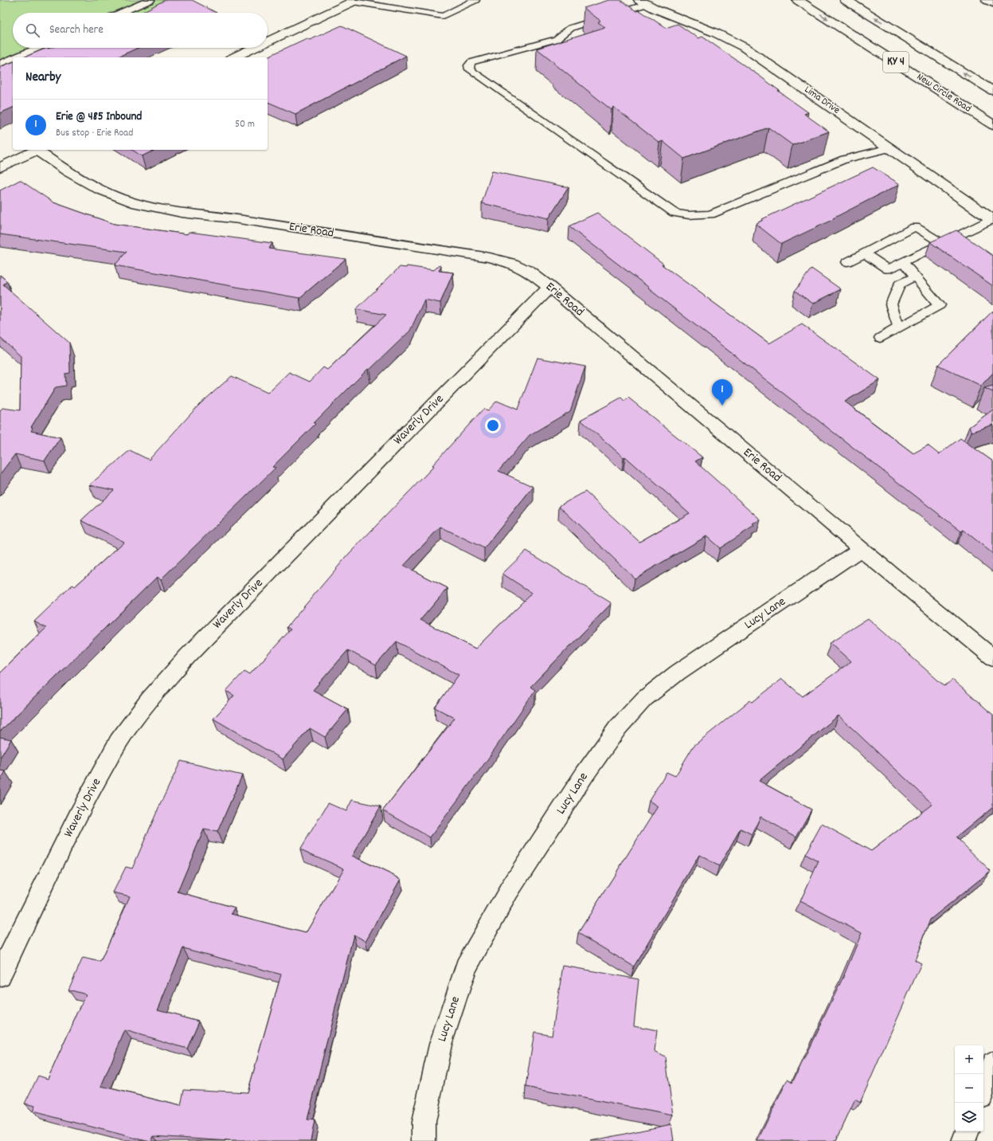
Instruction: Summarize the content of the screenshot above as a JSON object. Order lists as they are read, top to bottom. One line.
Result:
{"streets":{"main road":["KY 4","New Circle Road","Lima Drive","Erie Road","Waverly Drive","Lucy Lane"]},"crossings":[["Erie Road","Waverly Drive"],["Erie Road","Lucy Lane"]],"page":{"search":"Search here","heading":"Nearby","list":[{"mark":"1","name":"Erie @ 485 Inbound","note":"Bus stop · Erie Road","value":"50 m"}],"pins":"1","map_buttons":["+","−"]}}
